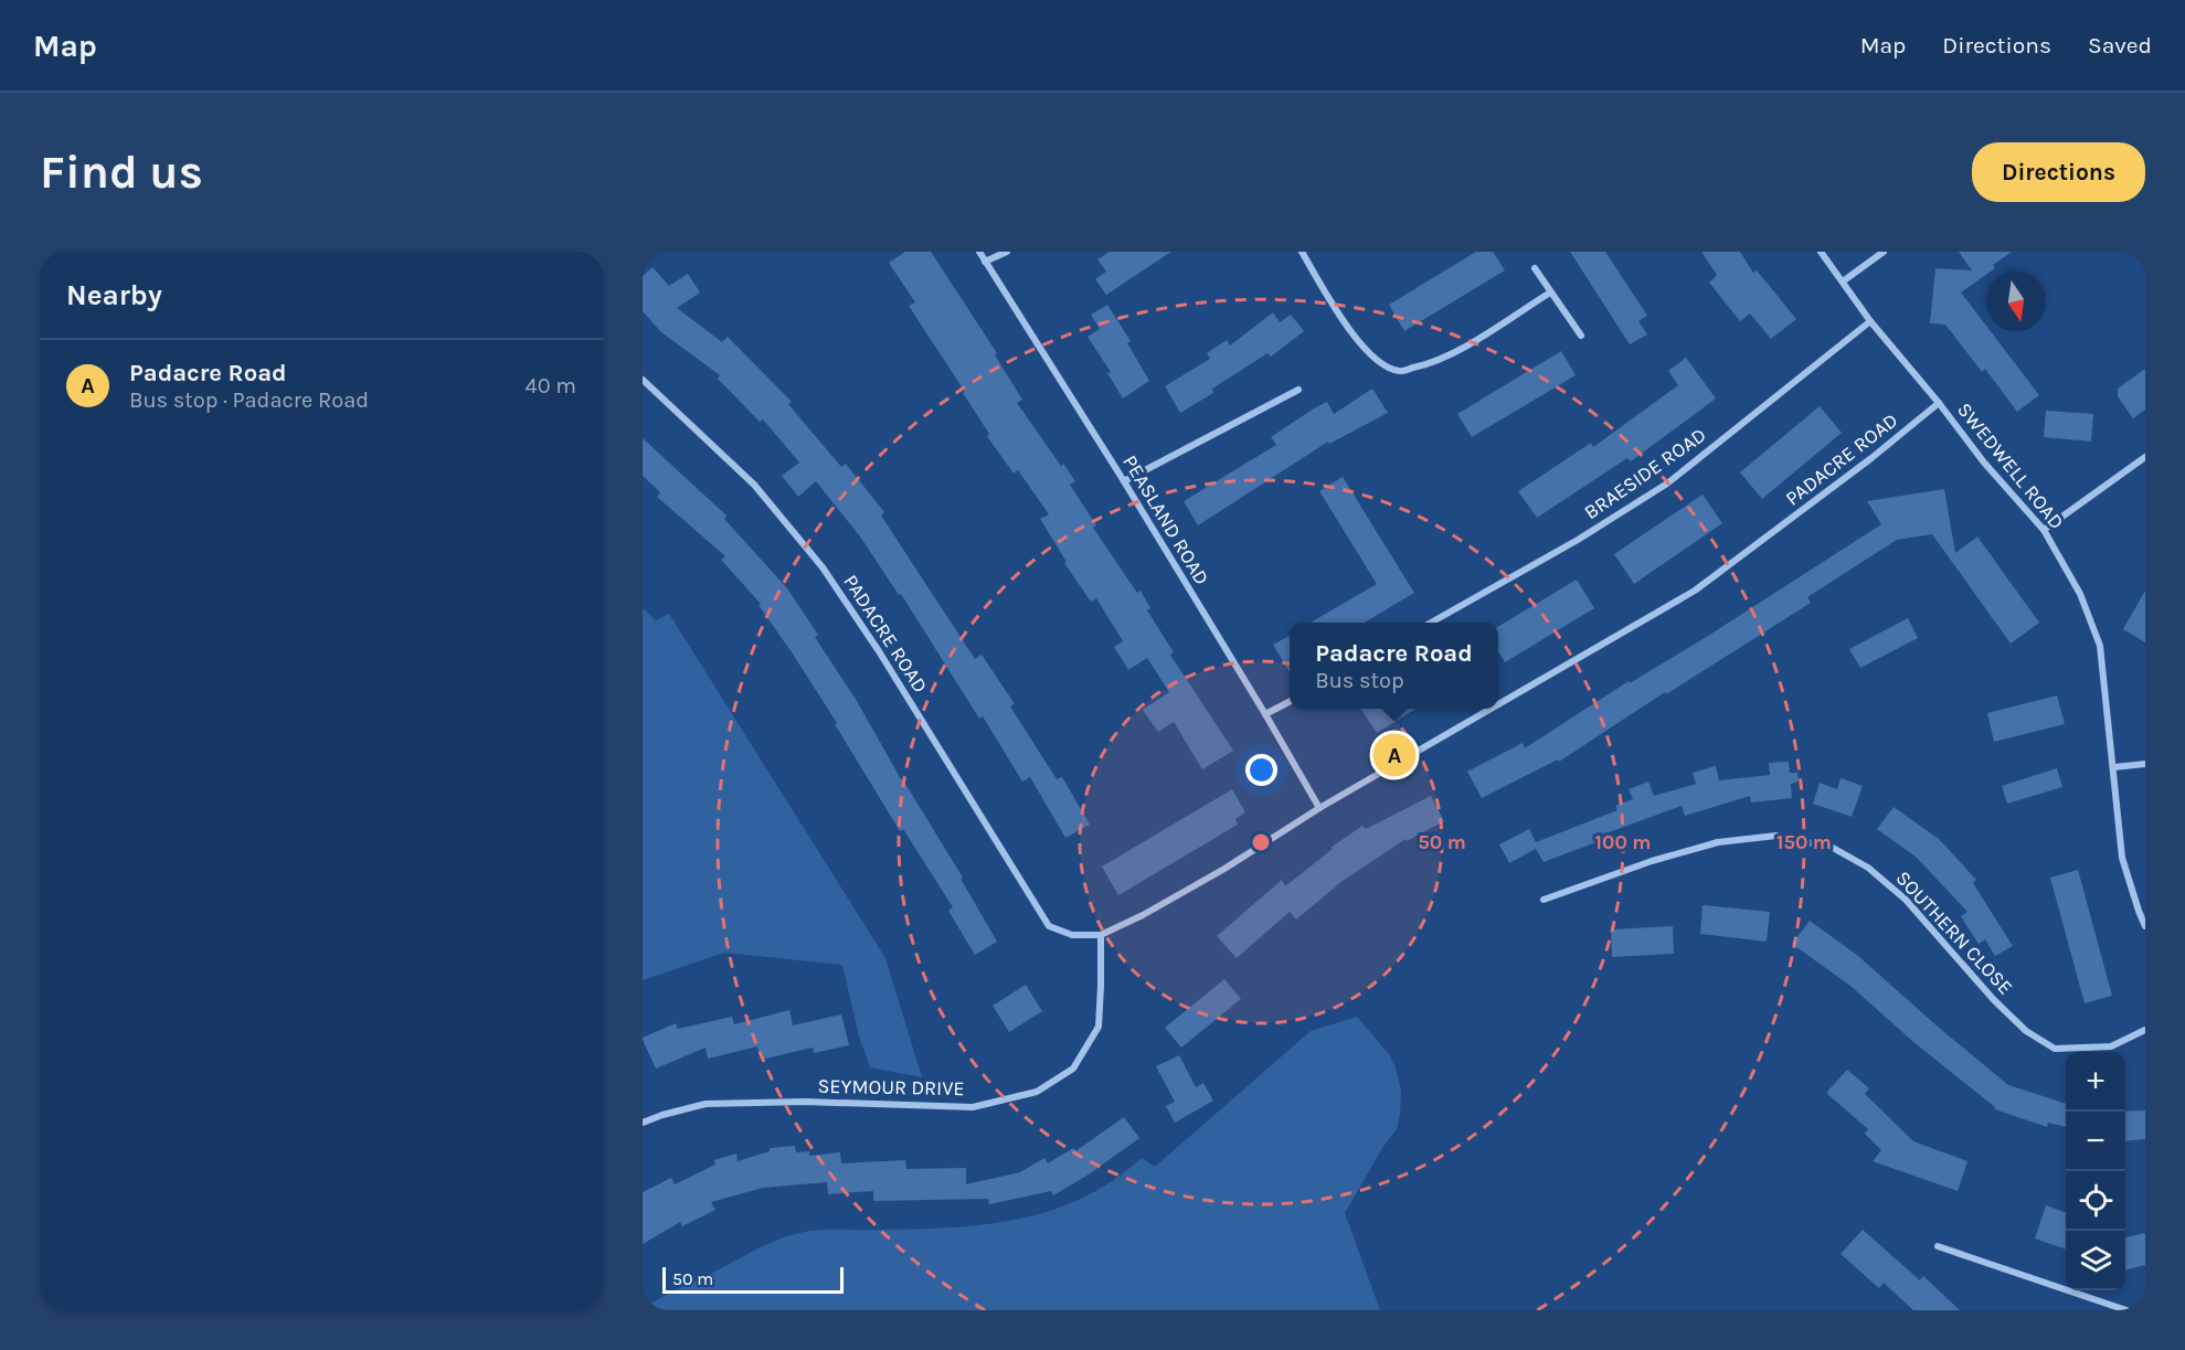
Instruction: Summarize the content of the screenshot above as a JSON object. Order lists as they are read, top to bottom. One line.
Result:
{"streets":{"street":["PADACRE ROAD","SWEDWELL ROAD","BRAESIDE ROAD","PEASLAND ROAD","SOUTHERN CLOSE","SEYMOUR DRIVE"]},"crossings":[["PADACRE ROAD","SWEDWELL ROAD"],["PADACRE ROAD","PEASLAND ROAD"],["PADACRE ROAD","SEYMOUR DRIVE"],["SWEDWELL ROAD","BRAESIDE ROAD"]],"scale_bar":"50 m","north":"bottom","page":{"header":"Map","nav":["Map","Directions","Saved"],"buttons":"Directions","title":"Find us","heading":"Nearby","list":[{"mark":"A","name":"Padacre Road","note":"Bus stop · Padacre Road","value":"40 m"}],"popup":["Padacre Road","Bus stop"],"pins":"A","map_buttons":["+","−"],"scale":"50 m"},"rings":["50 m","100 m","150 m"]}
